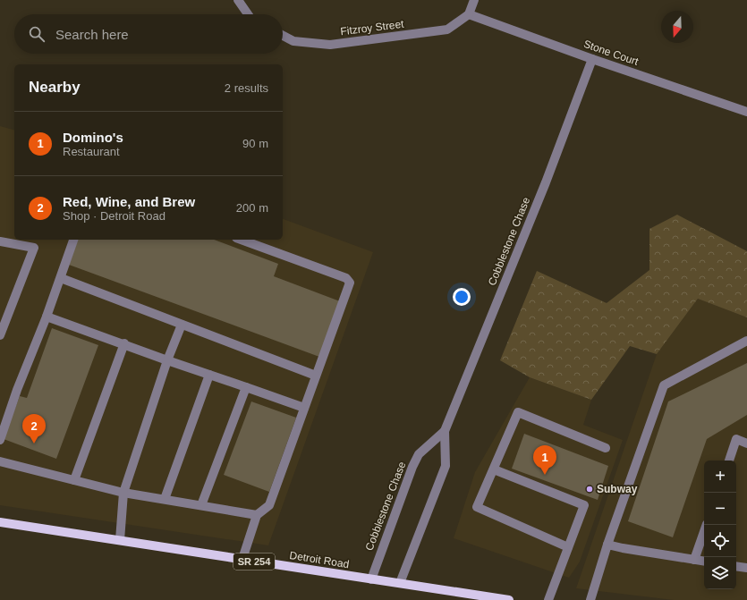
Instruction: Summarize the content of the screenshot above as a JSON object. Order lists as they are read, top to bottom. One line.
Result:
{"streets":{"main road":["Detroit Road","SR 254"],"street":["Fitzroy Street","Stone Court","Cobblestone Chase"]},"crossings":[["Fitzroy Street","Stone Court"],["Stone Court","Cobblestone Chase"],["Cobblestone Chase","Detroit Road"]],"places":["Subway"],"north":"bottom","page":{"search":"Search here","heading":["Nearby","2 results"],"list":[{"mark":"1","name":"Domino's","note":"Restaurant","value":"90 m"},{"mark":"2","name":"Red, Wine, and Brew","note":"Shop · Detroit Road","value":"200 m"}],"pins":["2","1"],"map_buttons":["+","−"]}}
